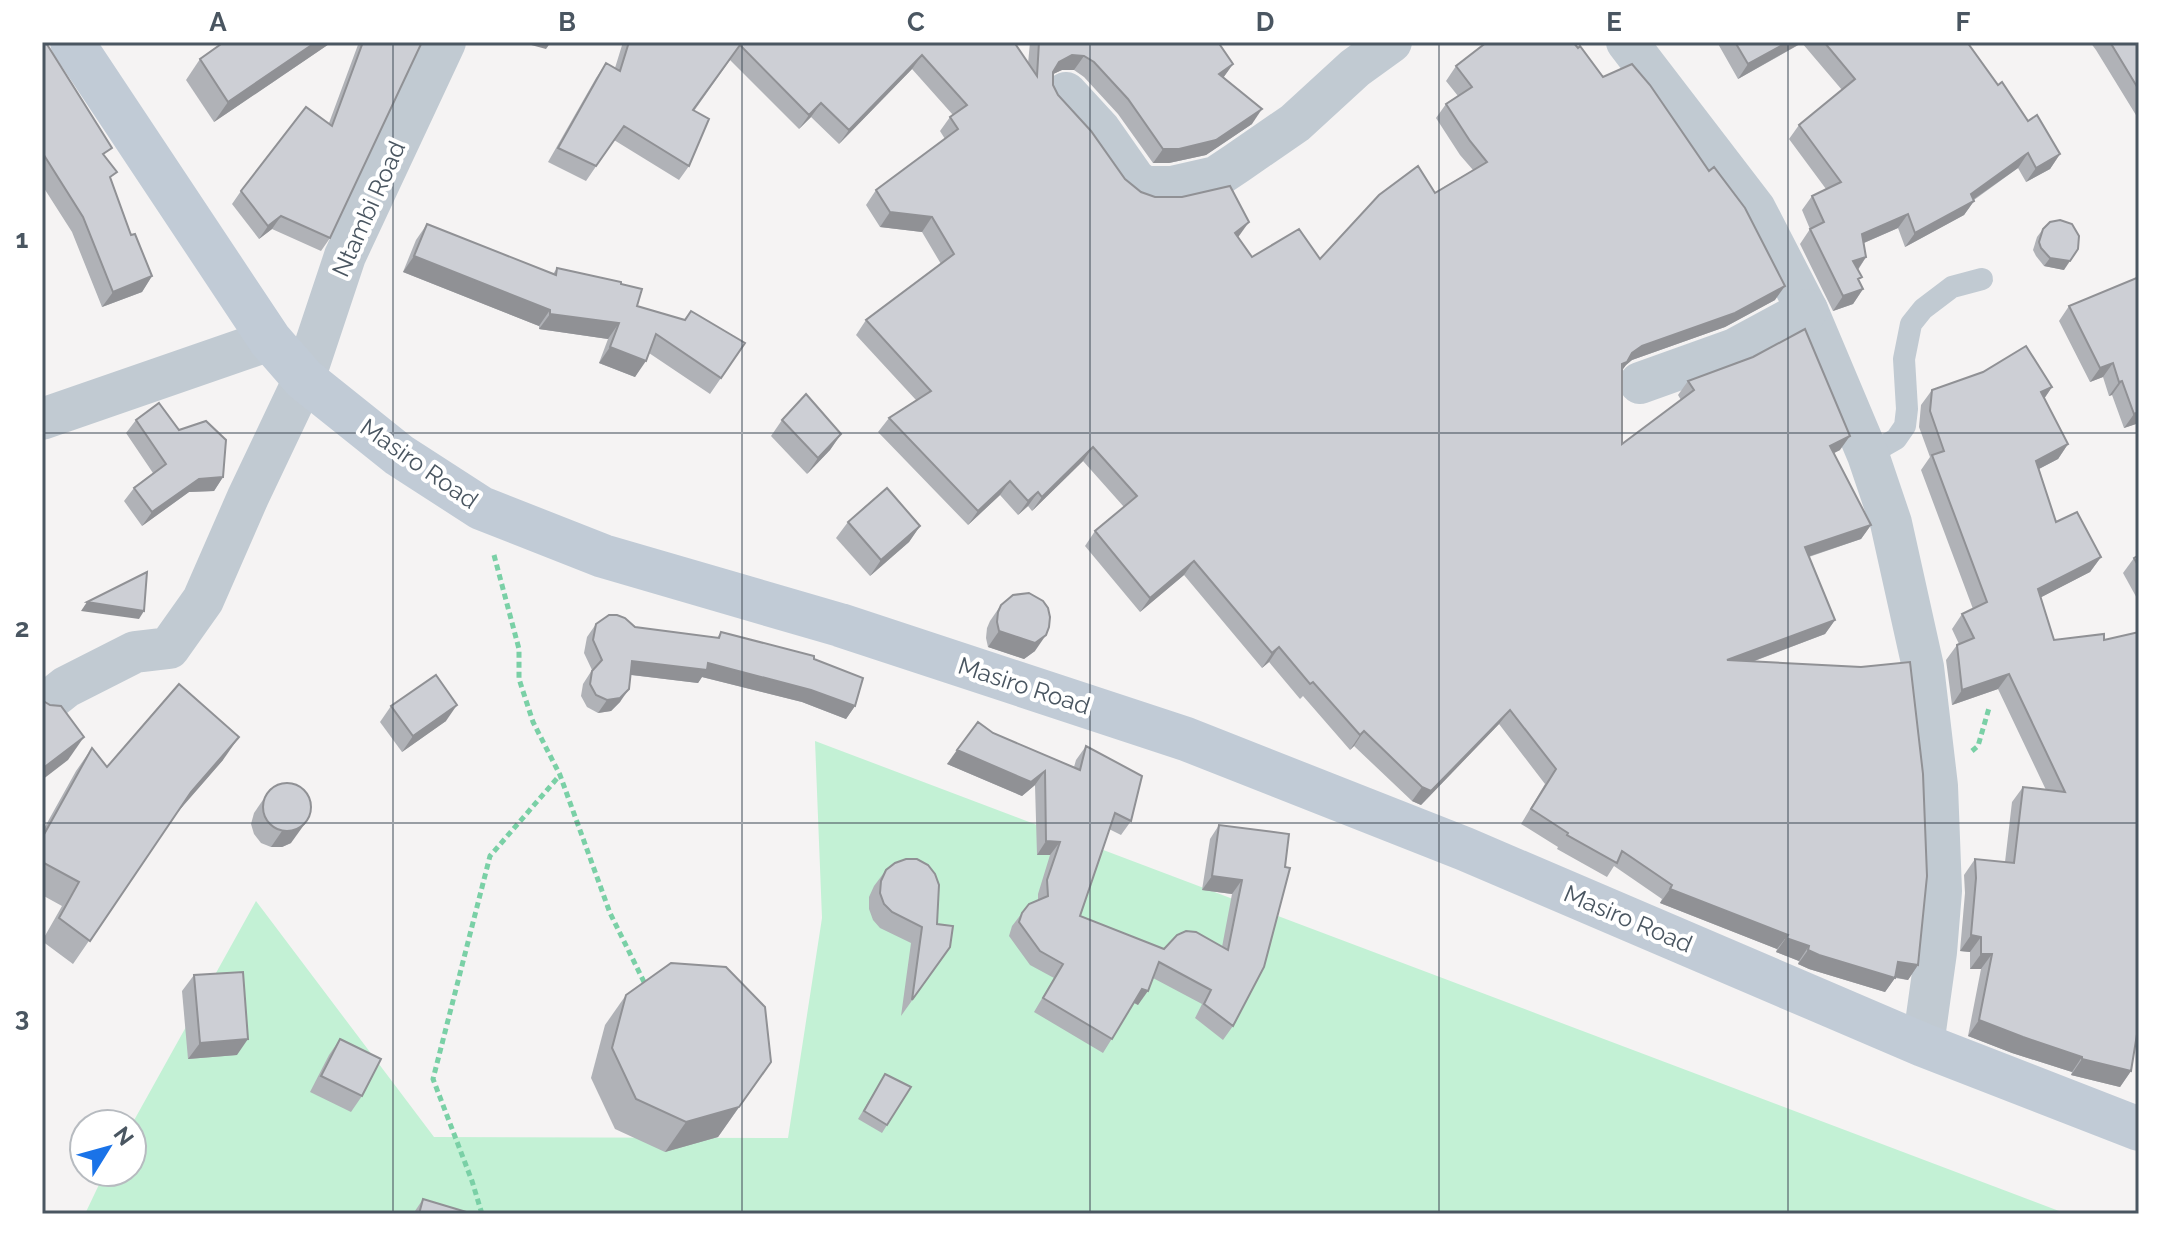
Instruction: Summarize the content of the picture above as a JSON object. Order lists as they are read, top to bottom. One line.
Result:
{"streets":{"main road":["Masiro Road"],"street":["Ntambi Road"]},"crossings":[["Ntambi Road","Masiro Road"]],"north":"top right","grid":{"columns":["A","B","C","D","E","F"],"rows":["1","2","3"]}}
